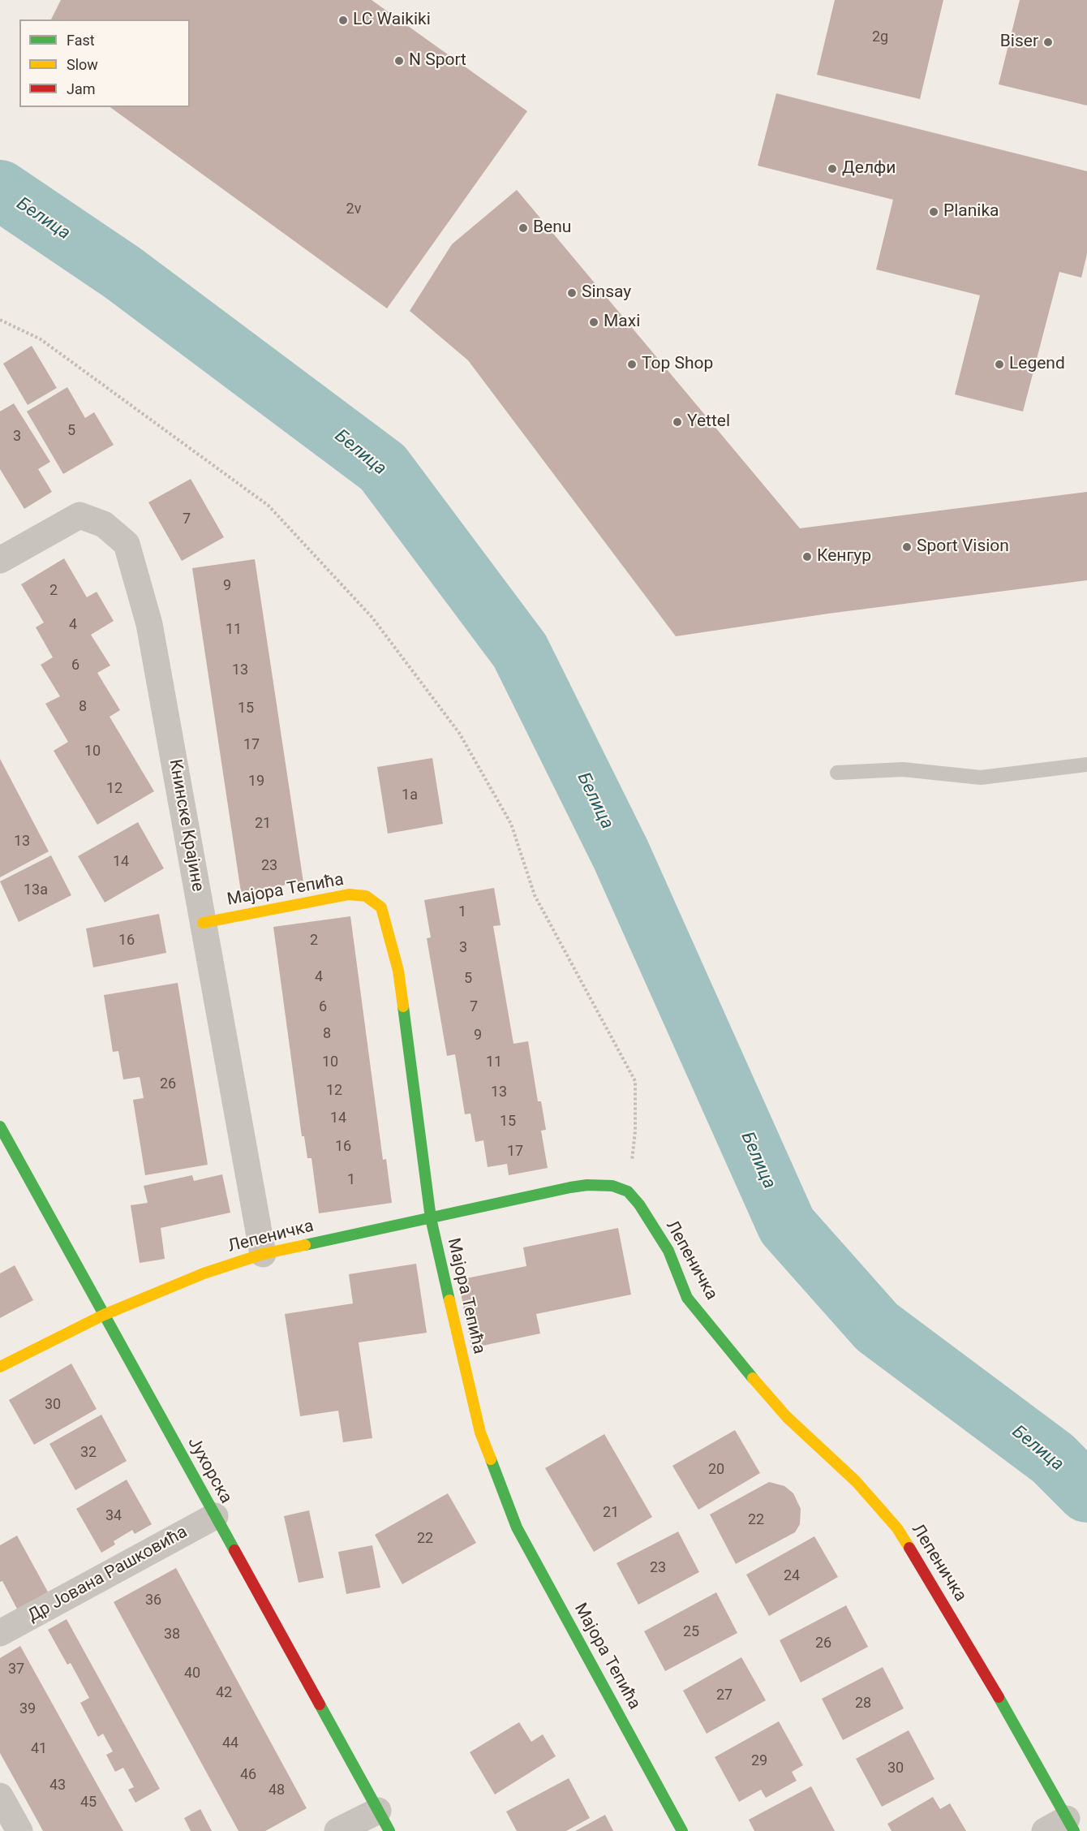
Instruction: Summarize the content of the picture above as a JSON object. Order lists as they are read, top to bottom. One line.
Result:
{"streets":{"street":["Книнске Крајине","Мајора Тепића","Лепеничка","Јухорска","Др Јована Рашковића"]},"crossings":[["Книнске Крајине","Мајора Тепића"],["Книнске Крајине","Лепеничка"],["Мајора Тепића","Лепеничка"],["Лепеничка","Јухорска"],["Јухорска","Др Јована Рашковића"]],"water":["Белица"],"places":["LC Waikiki","Biser","N Sport","Делфи","Planika","Benu","Sinsay","Maxi","Top Shop","Legend","Yettel","Sport Vision","Кенгур"],"house_numbers":["2g","2v","5","3","7","9","2","4","11","6","13","8","15","17","10","19","12","1a","21","13","14","23","13a","1","16","2","3","4","5","6","7","8","9","10","11","26","12","13","14","15","16","17","1","30","32","20","21","34","22","22","23","24","36","25","38","26","37","40","42","27","28","39","44","41","29","30","46","43","48","45"],"legend":["Fast","Slow","Jam"]}
